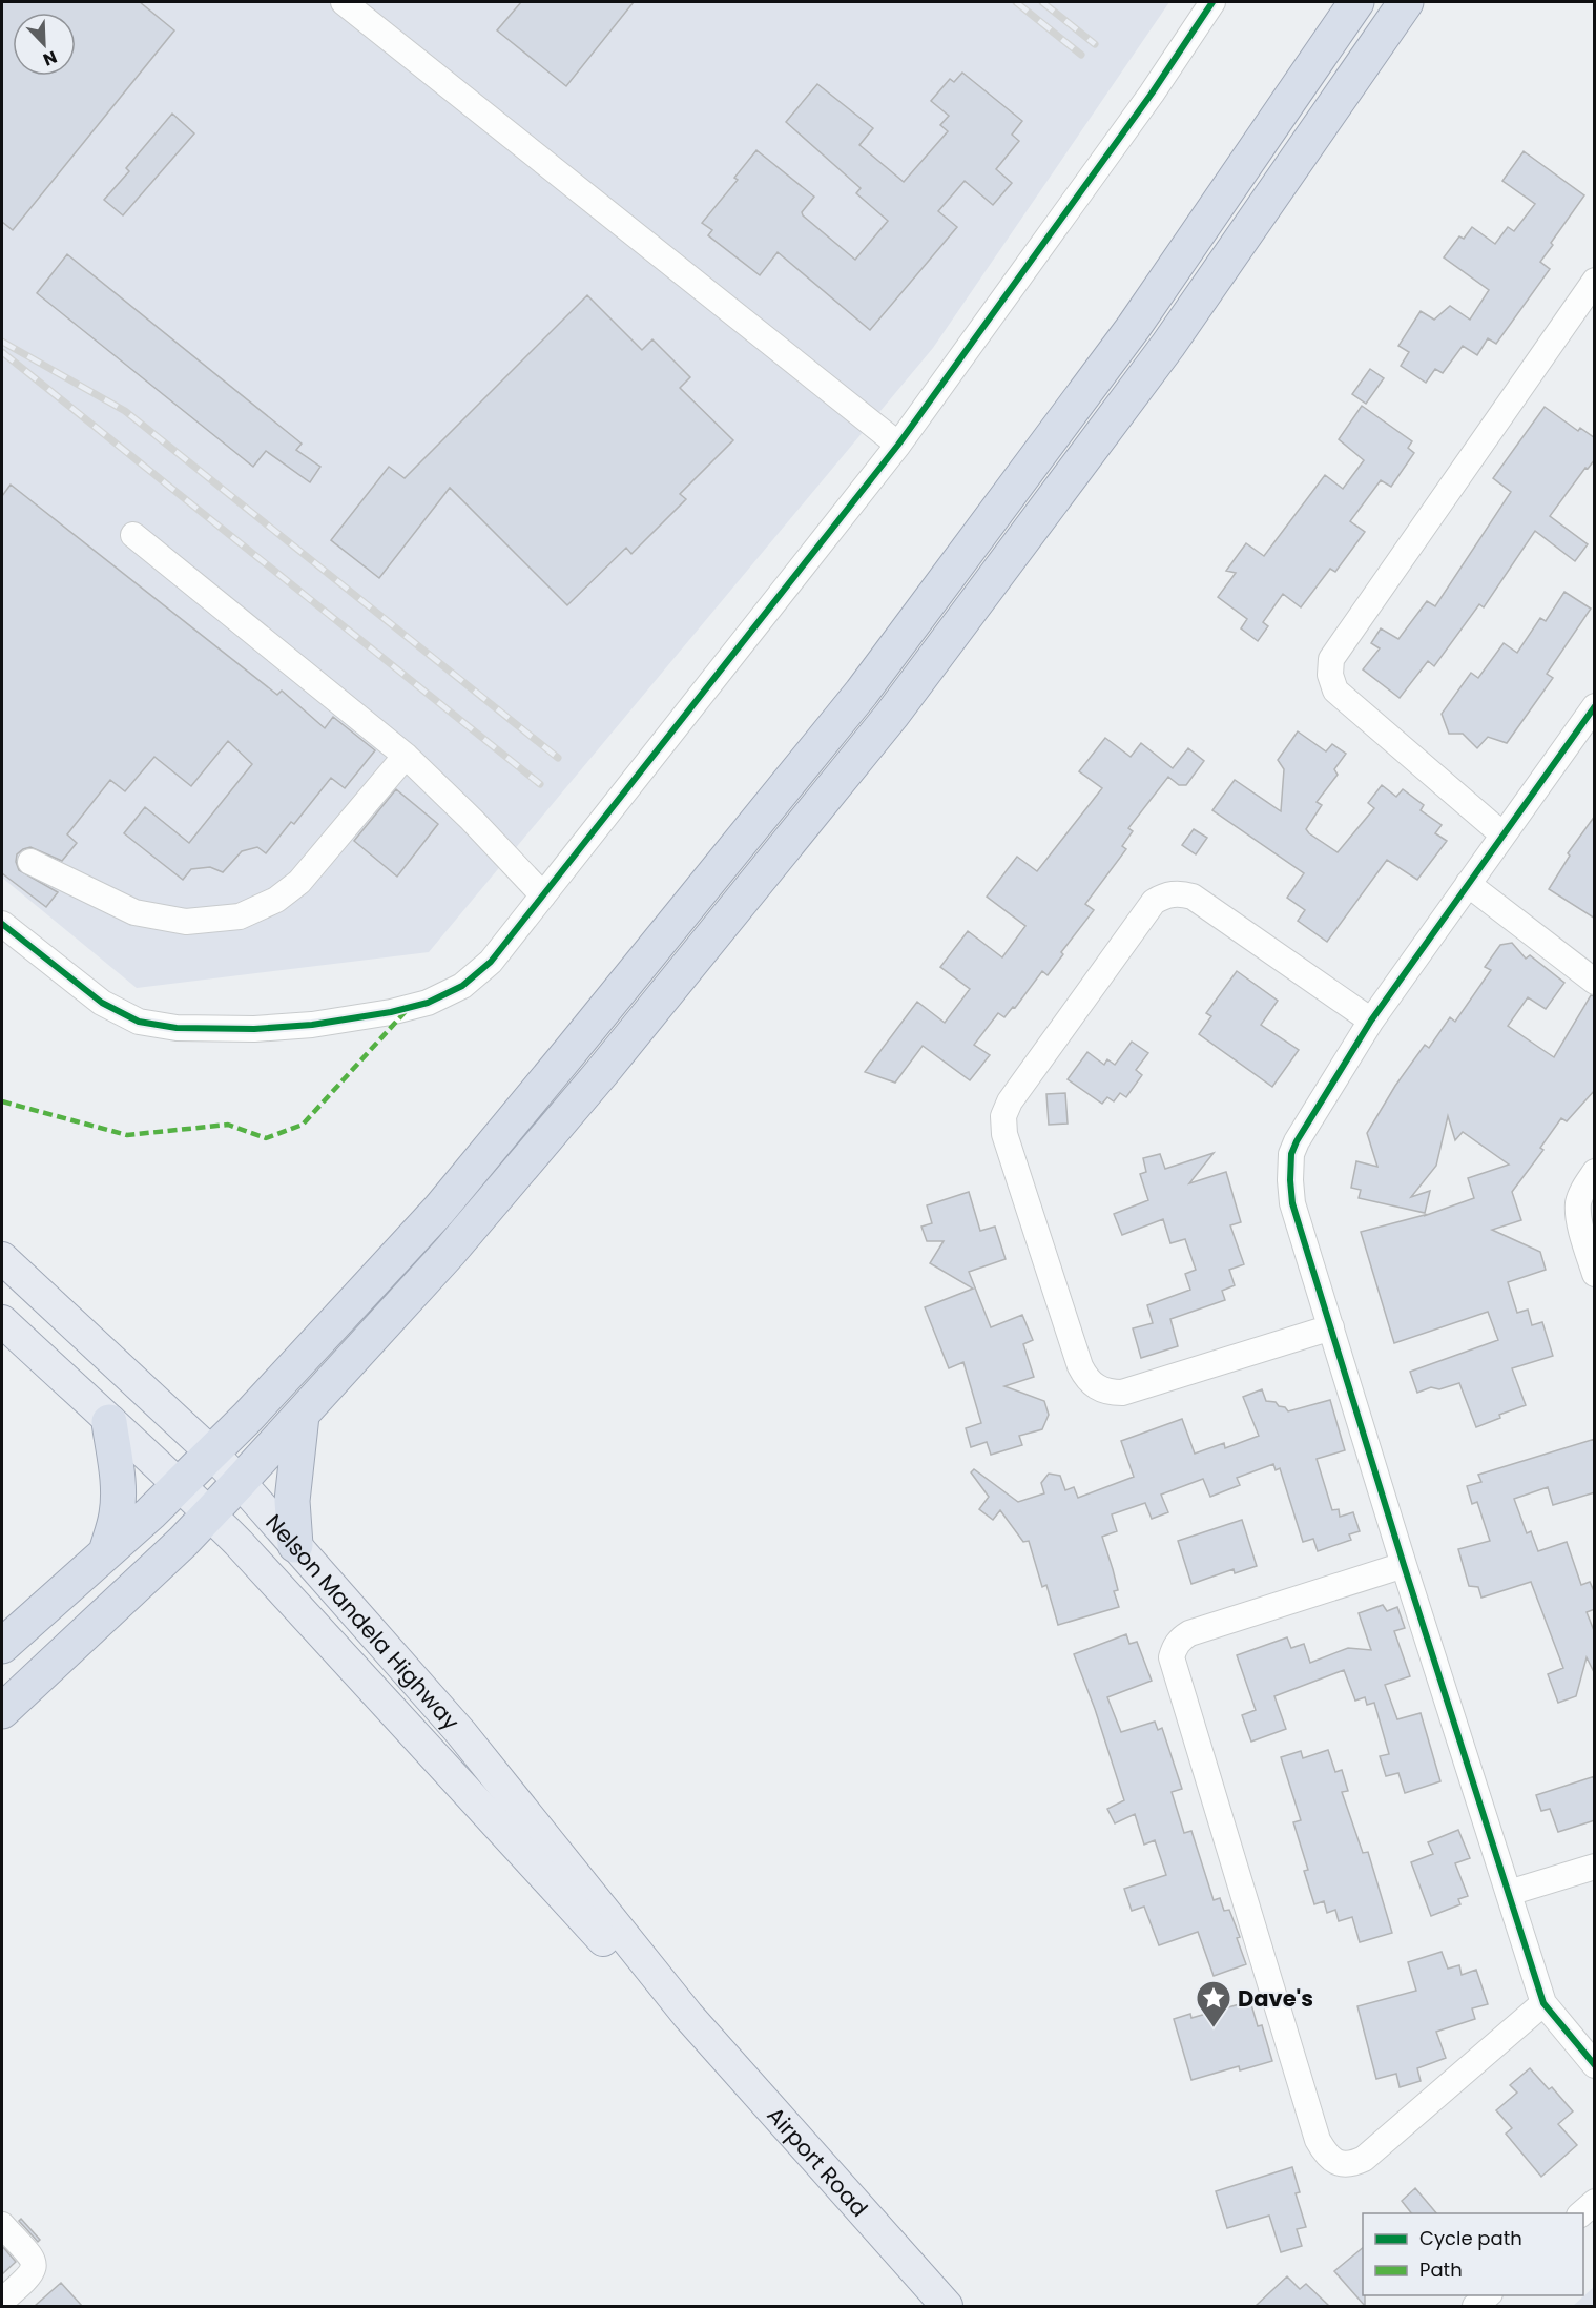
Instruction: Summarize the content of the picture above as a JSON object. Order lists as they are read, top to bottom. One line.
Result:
{"streets":{"main road":["Nelson Mandela Highway","Airport Road"]},"crossings":[["Nelson Mandela Highway","Airport Road"]],"places":{"place":["Dave's"]},"legend":["Cycle path","Path"],"north":"bottom right"}
